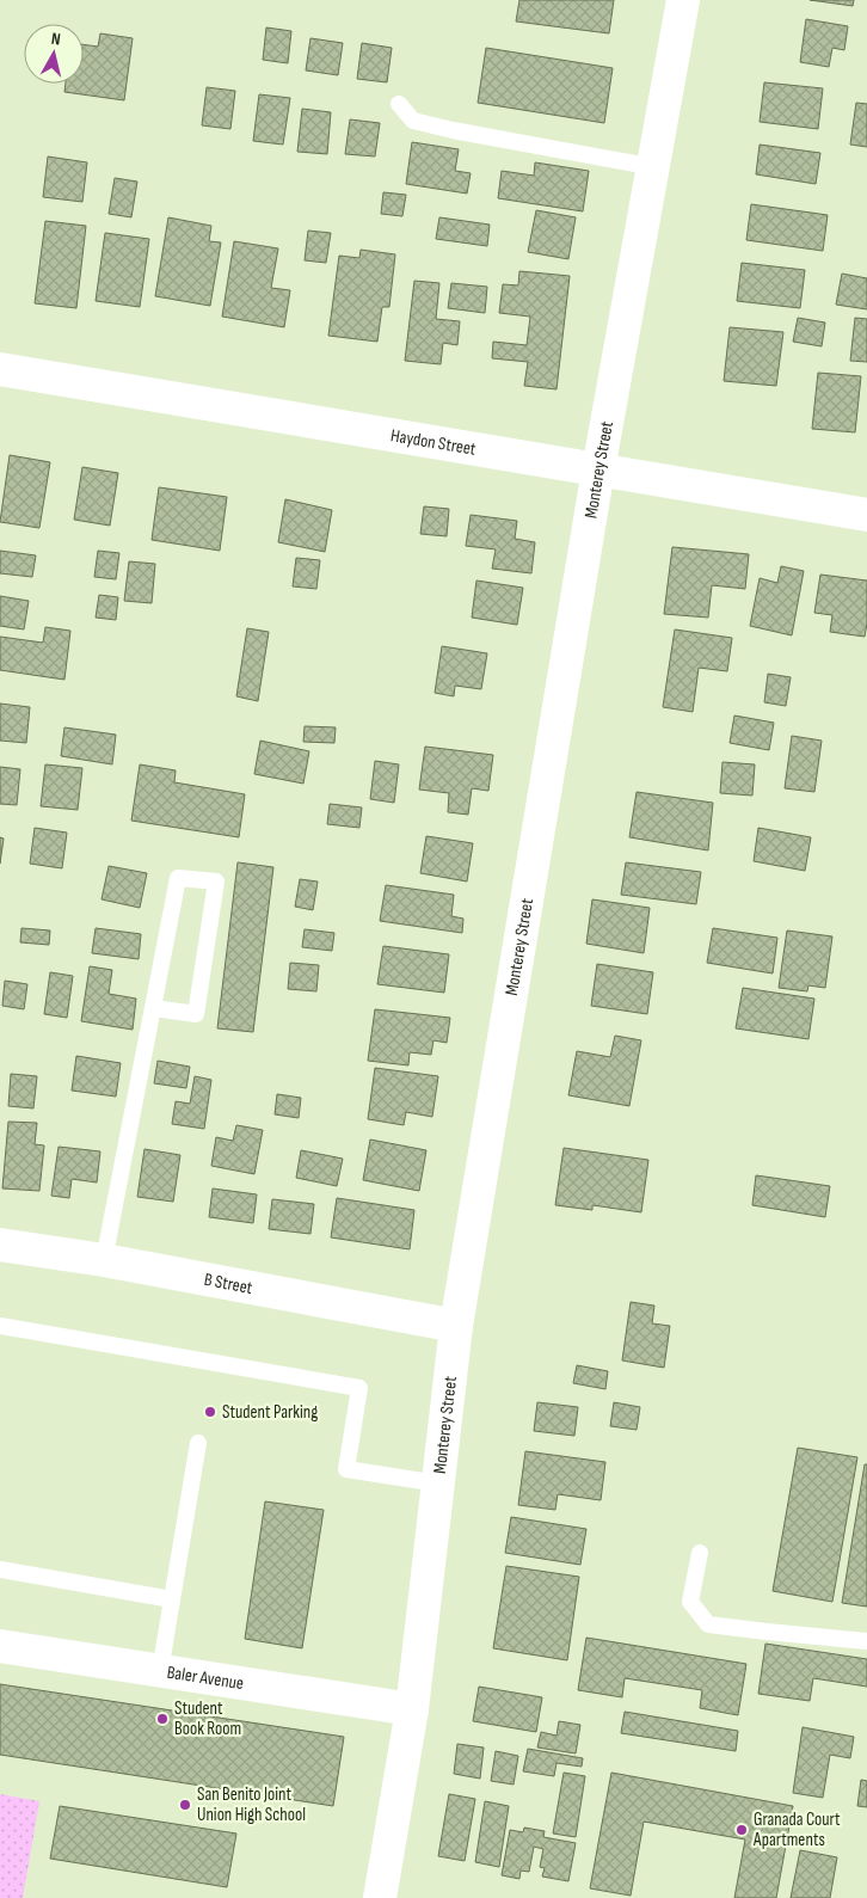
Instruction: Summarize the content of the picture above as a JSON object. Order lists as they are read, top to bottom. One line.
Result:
{"streets":{"street":["Haydon Street","Monterey Street","B Street","Baler Avenue"]},"crossings":[["Haydon Street","Monterey Street"],["Monterey Street","B Street"],["Monterey Street","Baler Avenue"]],"places":["Student Parking","Student Book Room","San Benito Joint Union High School","Granada Court Apartments"],"north":"top"}
